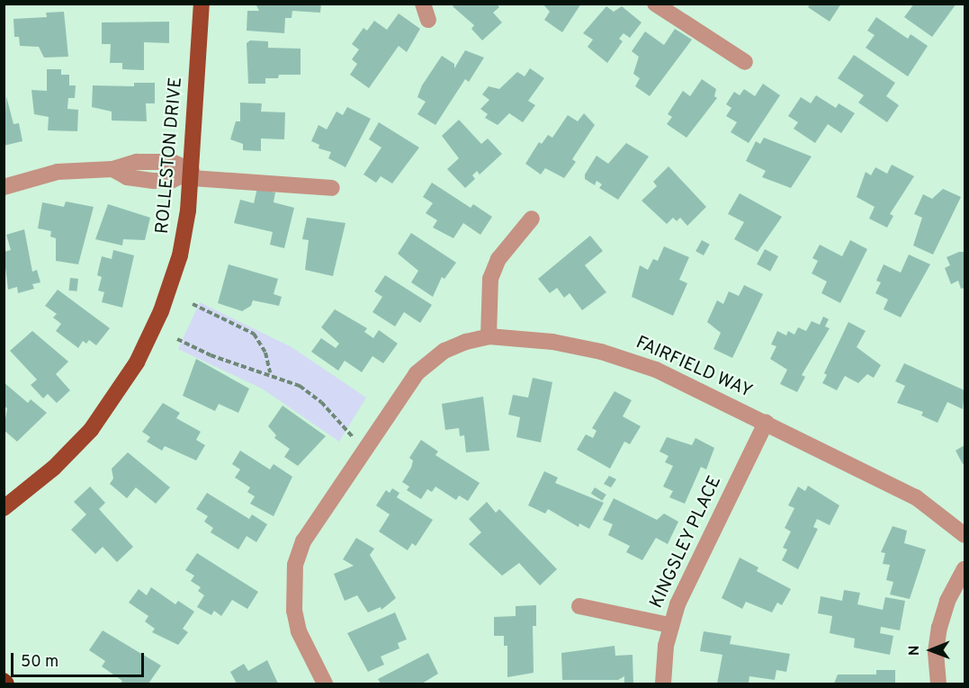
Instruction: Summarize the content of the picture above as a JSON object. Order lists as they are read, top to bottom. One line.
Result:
{"streets":{"main road":["ROLLESTON DRIVE"],"street":["FAIRFIELD WAY","KINGSLEY PLACE"]},"crossings":[["FAIRFIELD WAY","KINGSLEY PLACE"]],"scale_bar":"50 m","north":"left"}
